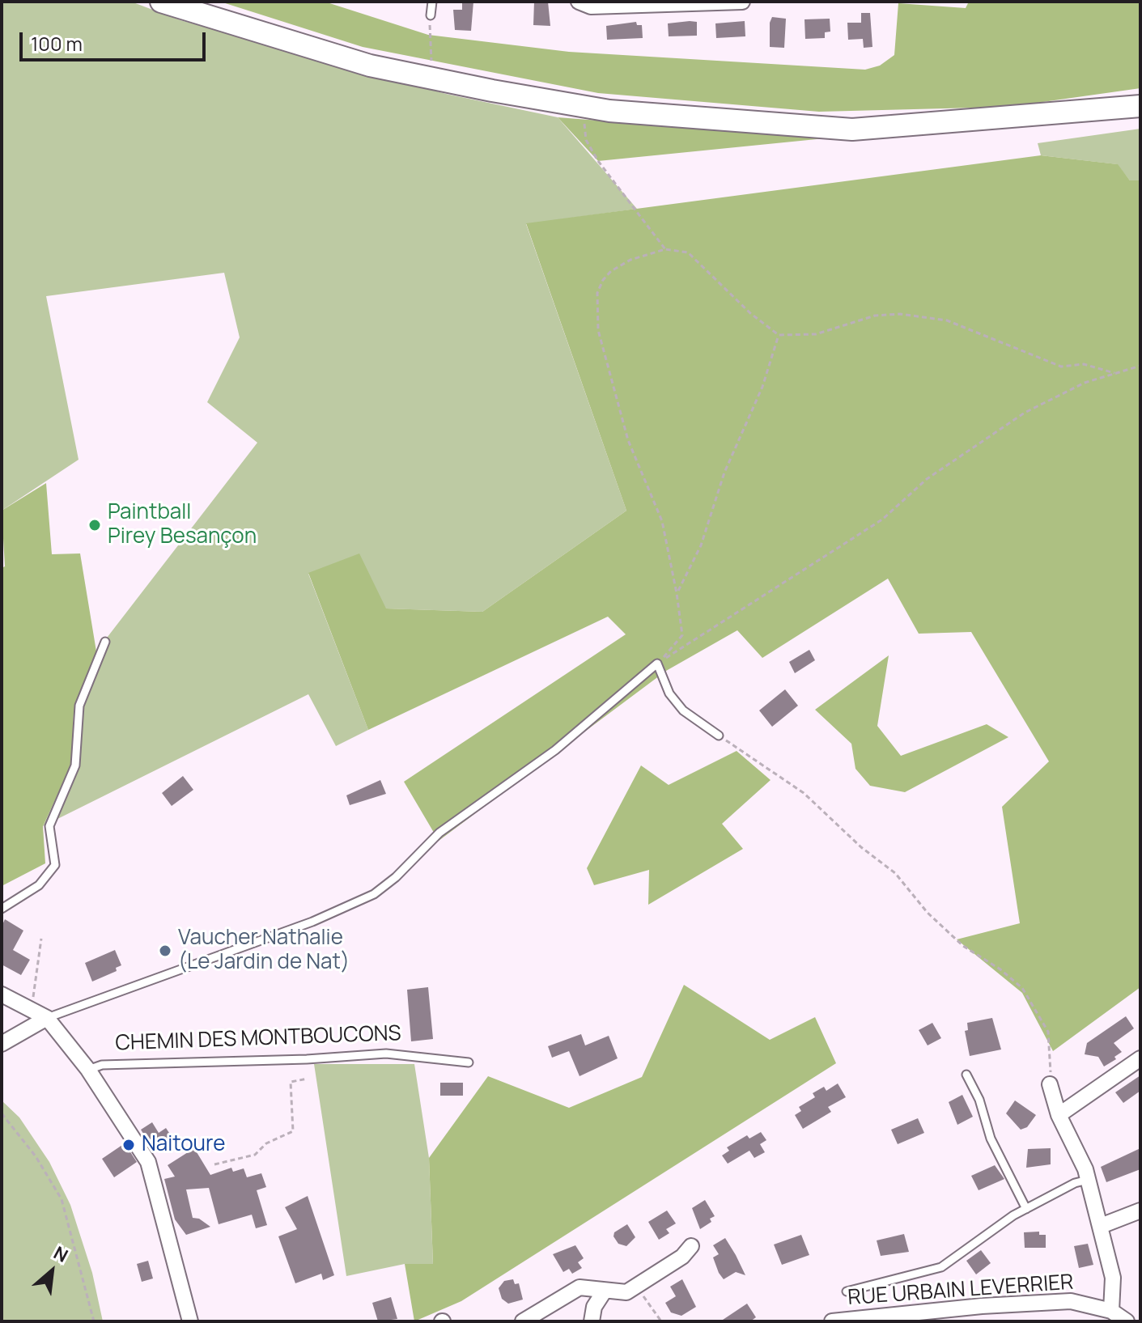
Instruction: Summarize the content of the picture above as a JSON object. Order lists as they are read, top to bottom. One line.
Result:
{"streets":{"street":["CHEMIN DES MONTBOUCONS","RUE URBAIN LEVERRIER"]},"places":["Paintball Pirey Besançon","Vaucher Nathalie (Le Jardin de Nat)","Naitoure"],"scale_bar":"100 m","north":"top right"}
